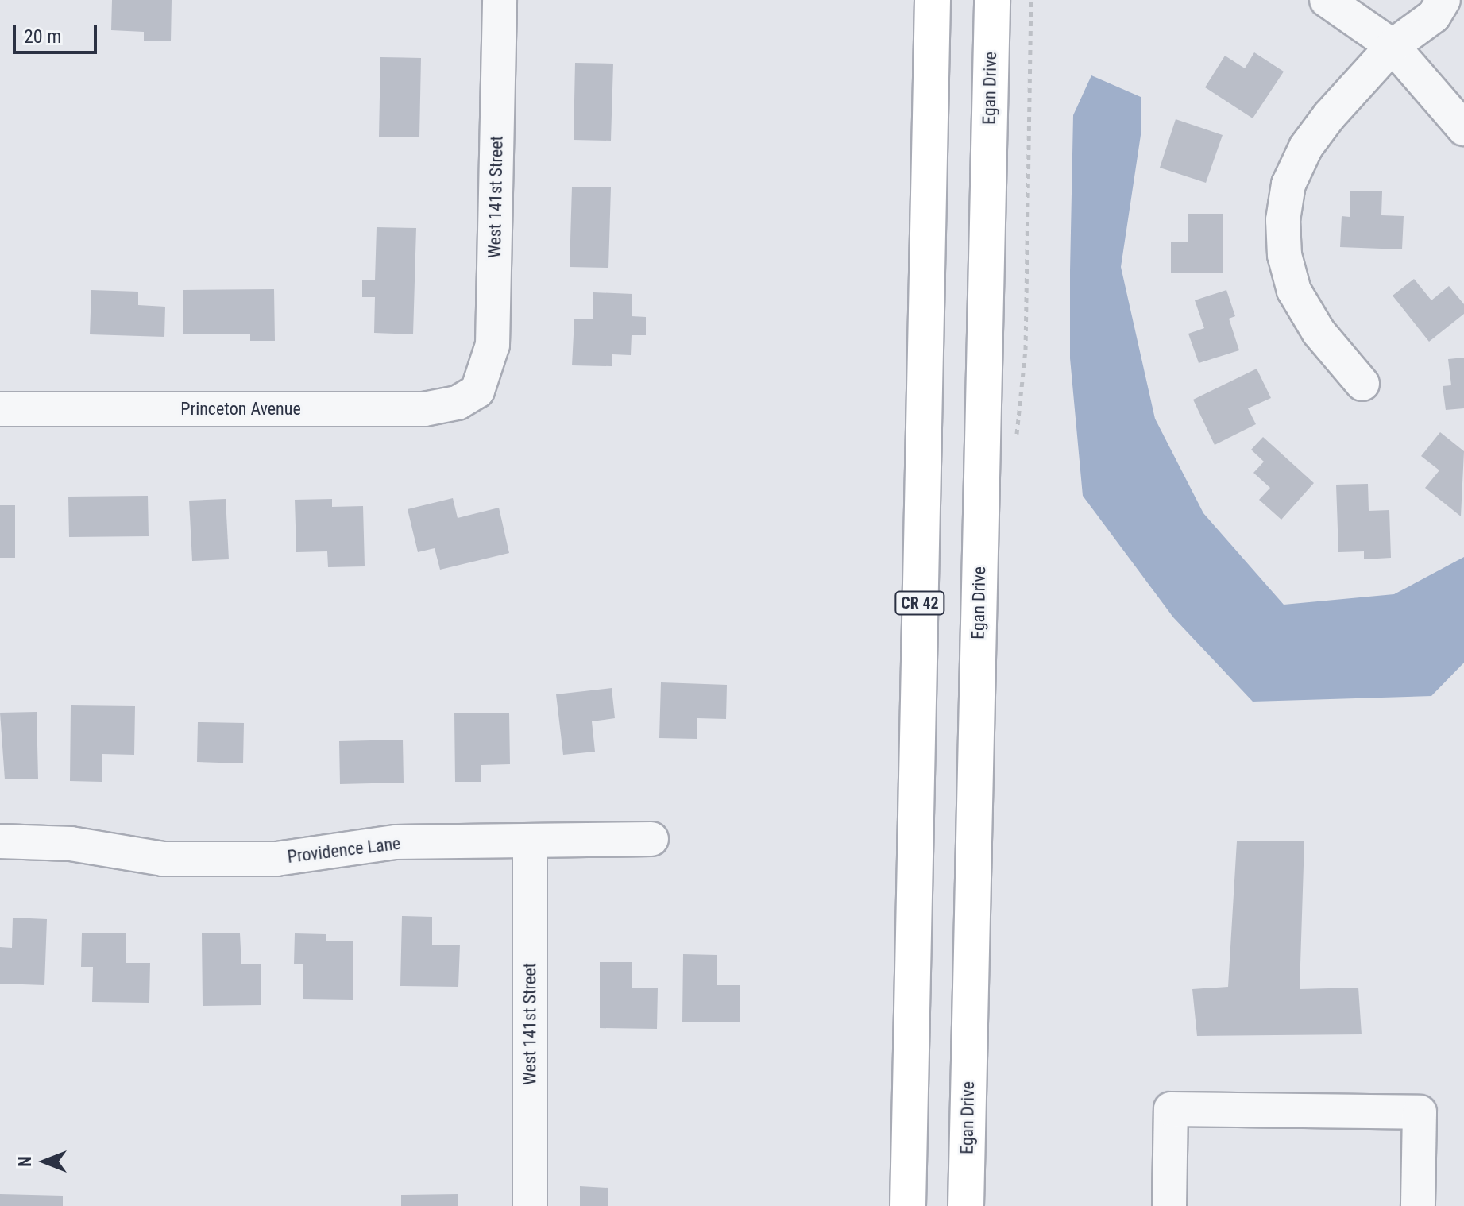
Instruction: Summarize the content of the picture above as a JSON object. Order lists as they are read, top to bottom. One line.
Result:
{"streets":{"highway":["Egan Drive","CR 42"],"street":["West 141st Street","Princeton Avenue","Providence Lane"]},"crossings":[["West 141st Street","Princeton Avenue"],["West 141st Street","Providence Lane"]],"scale_bar":"20 m","north":"left"}
